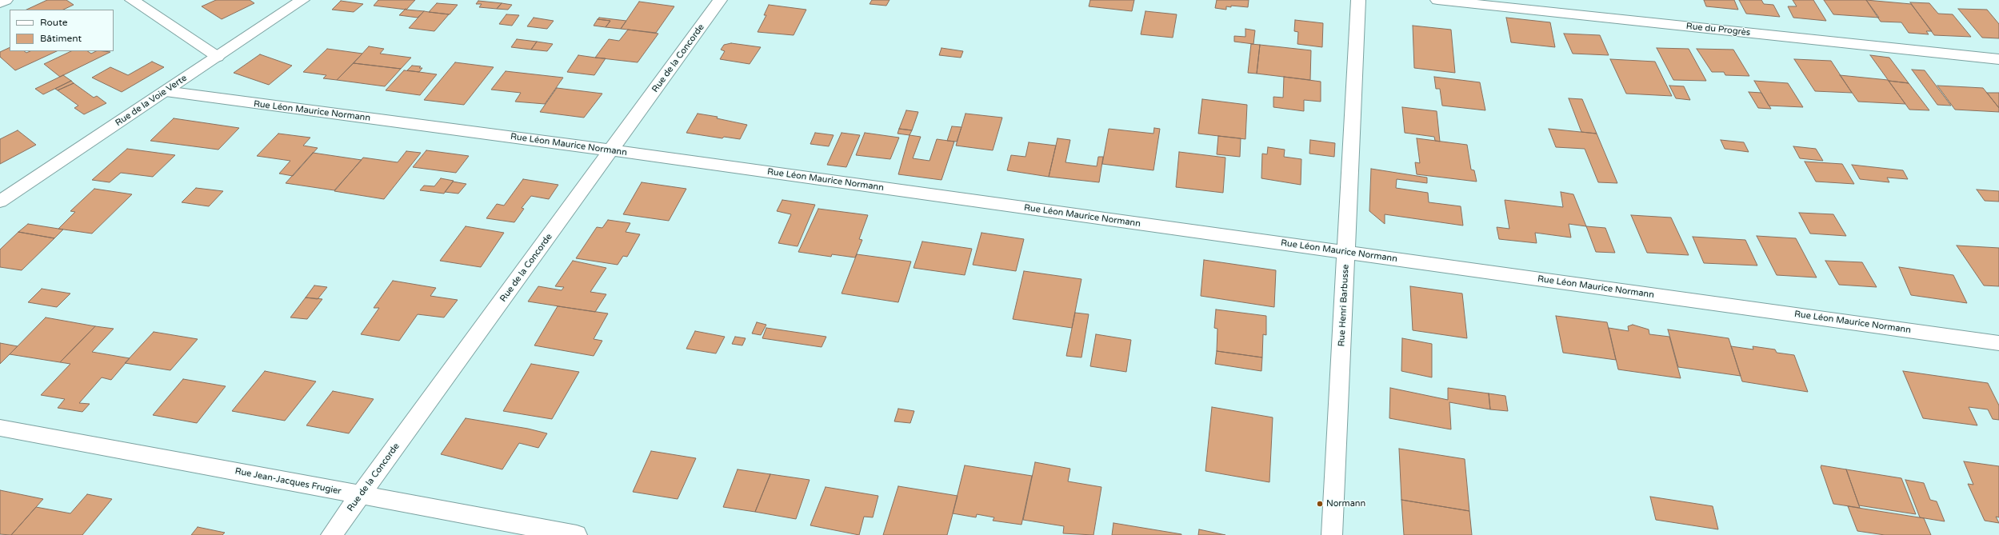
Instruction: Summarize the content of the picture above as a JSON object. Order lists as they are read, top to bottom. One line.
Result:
{"streets":{"street":["Rue du Progrès","Rue de la Concorde","Rue de la Voie Verte","Rue Léon Maurice Normann","Rue Henri Barbusse","Rue Jean-Jacques Frugier"]},"crossings":[["Rue de la Concorde","Rue Léon Maurice Normann"],["Rue de la Concorde","Rue Jean-Jacques Frugier"],["Rue de la Voie Verte","Rue Léon Maurice Normann"],["Rue Léon Maurice Normann","Rue Henri Barbusse"]],"places":["Normann"],"legend":["Route","Bâtiment"]}
